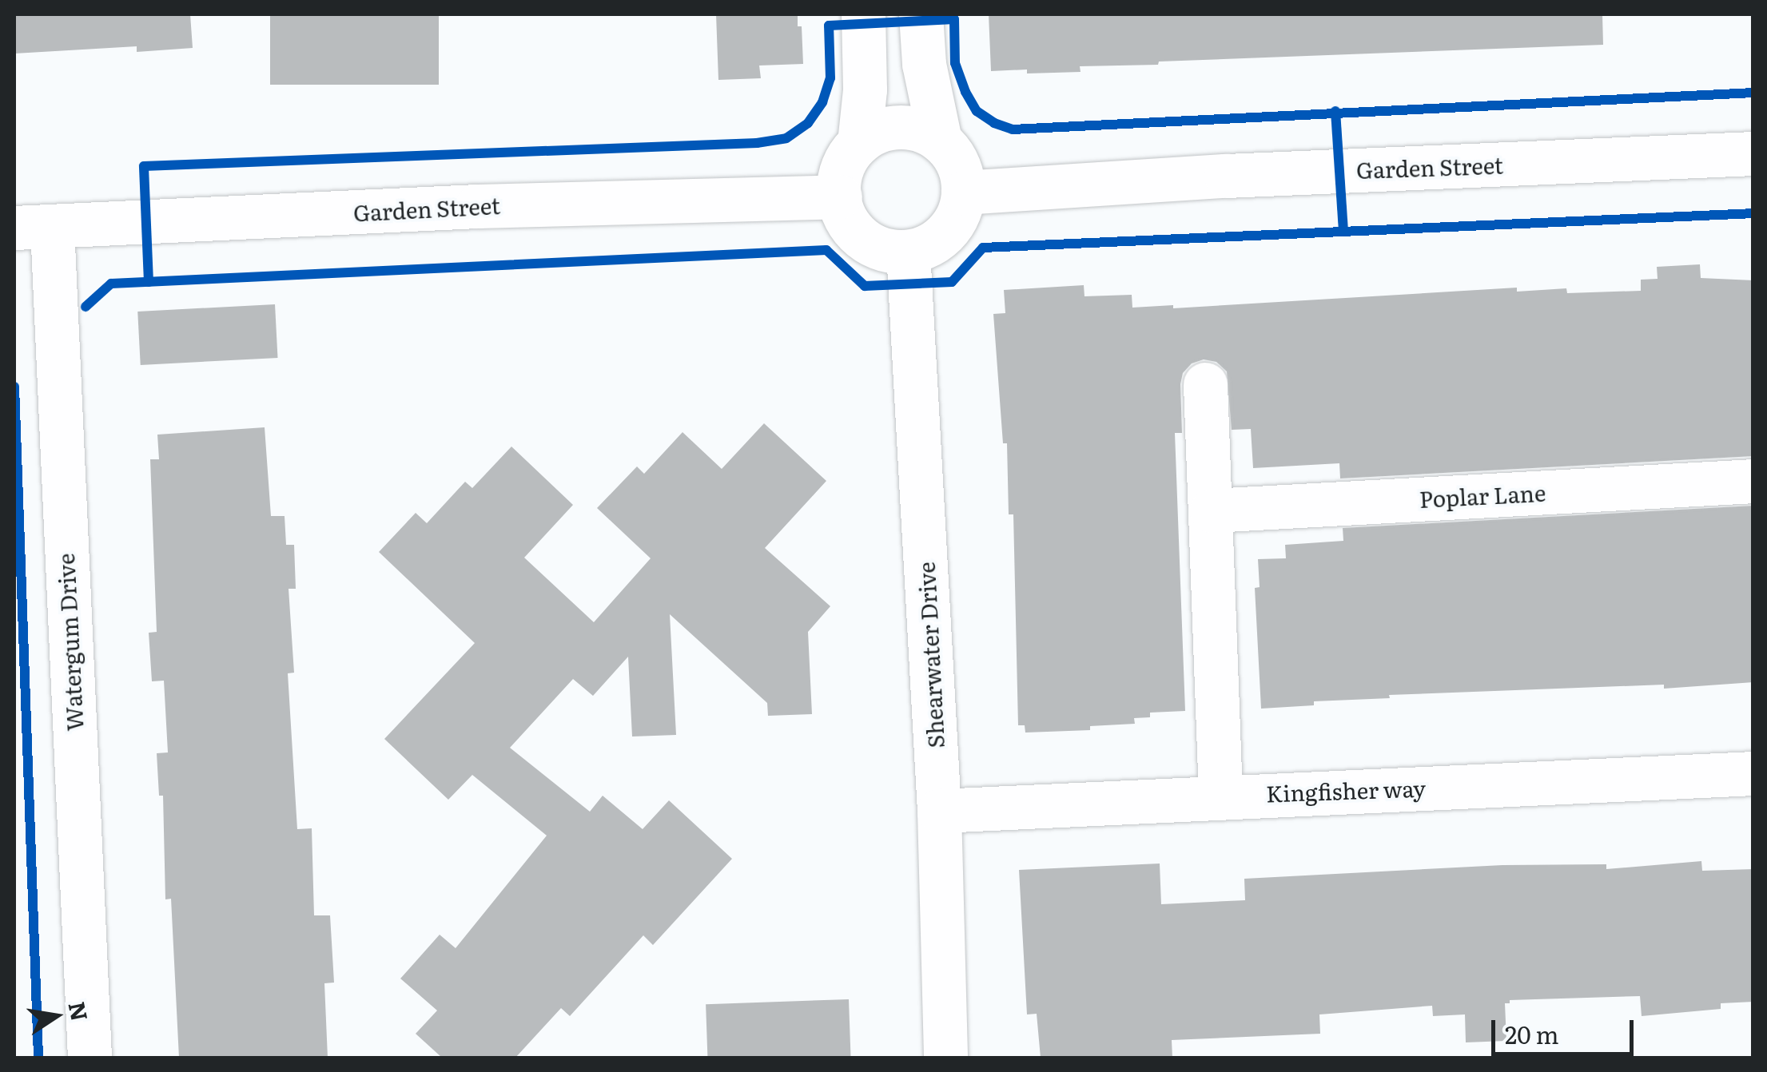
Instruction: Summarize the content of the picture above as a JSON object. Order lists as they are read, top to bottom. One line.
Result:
{"streets":{"street":["Garden Street","Poplar Lane","Watergum Drive","Shearwater Drive","Kingfisher way"]},"crossings":[["Garden Street","Watergum Drive"],["Garden Street","Shearwater Drive"],["Shearwater Drive","Kingfisher way"]],"scale_bar":"20 m","north":"right"}
